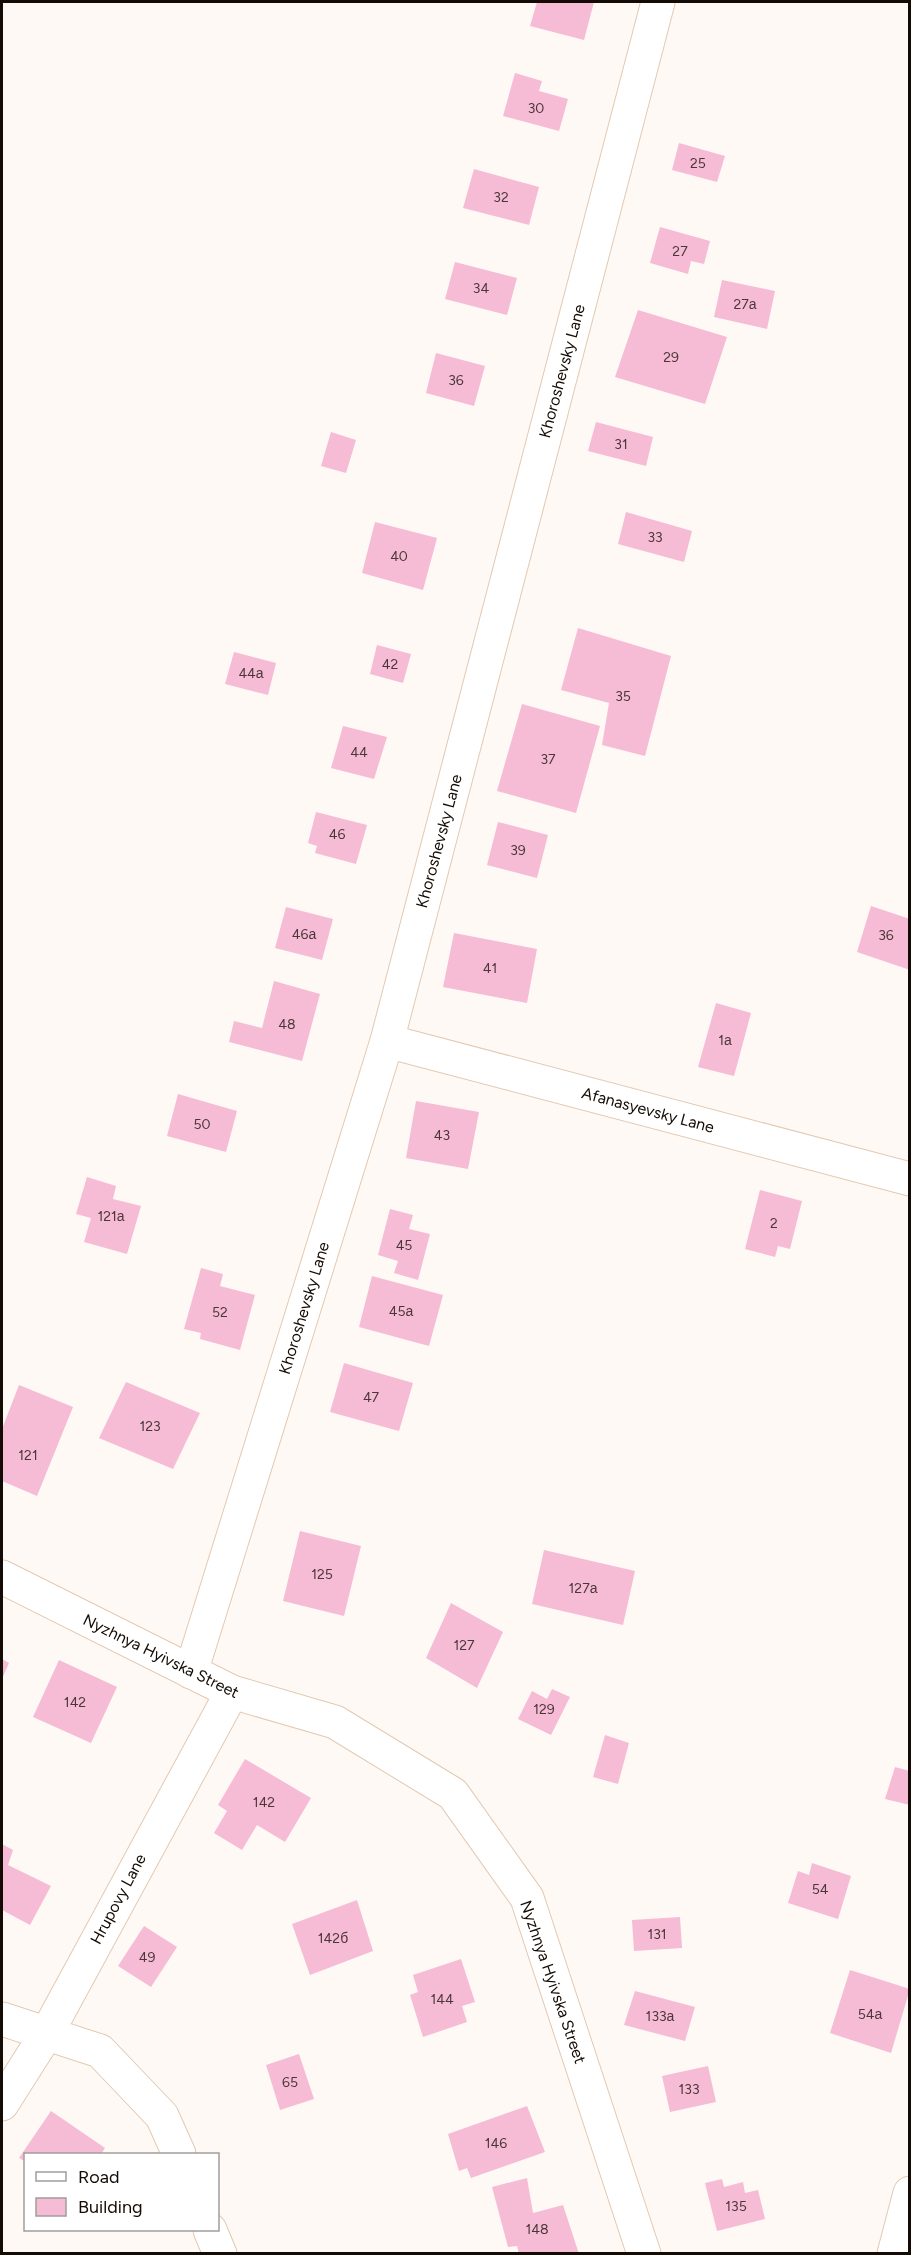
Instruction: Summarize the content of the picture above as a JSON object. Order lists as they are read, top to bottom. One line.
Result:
{"streets":{"street":["Khoroshevsky Lane","Afanasyevsky Lane","Nyzhnya Hyivska Street","Hrupovy Lane"]},"crossings":[["Khoroshevsky Lane","Afanasyevsky Lane"],["Khoroshevsky Lane","Nyzhnya Hyivska Street"],["Nyzhnya Hyivska Street","Hrupovy Lane"]],"house_numbers":["30","25","32","27","34","27а","29","36","31","33","40","42","44а","35","44","37","46","39","46а","36","41","48","1а","50","43","121а","2","45","45а","52","47","123","121","125","127а","127","142","129","142","54","131","142б","49","144","54а","133а","65","133","146","135","148"],"legend":["Road","Building"]}
